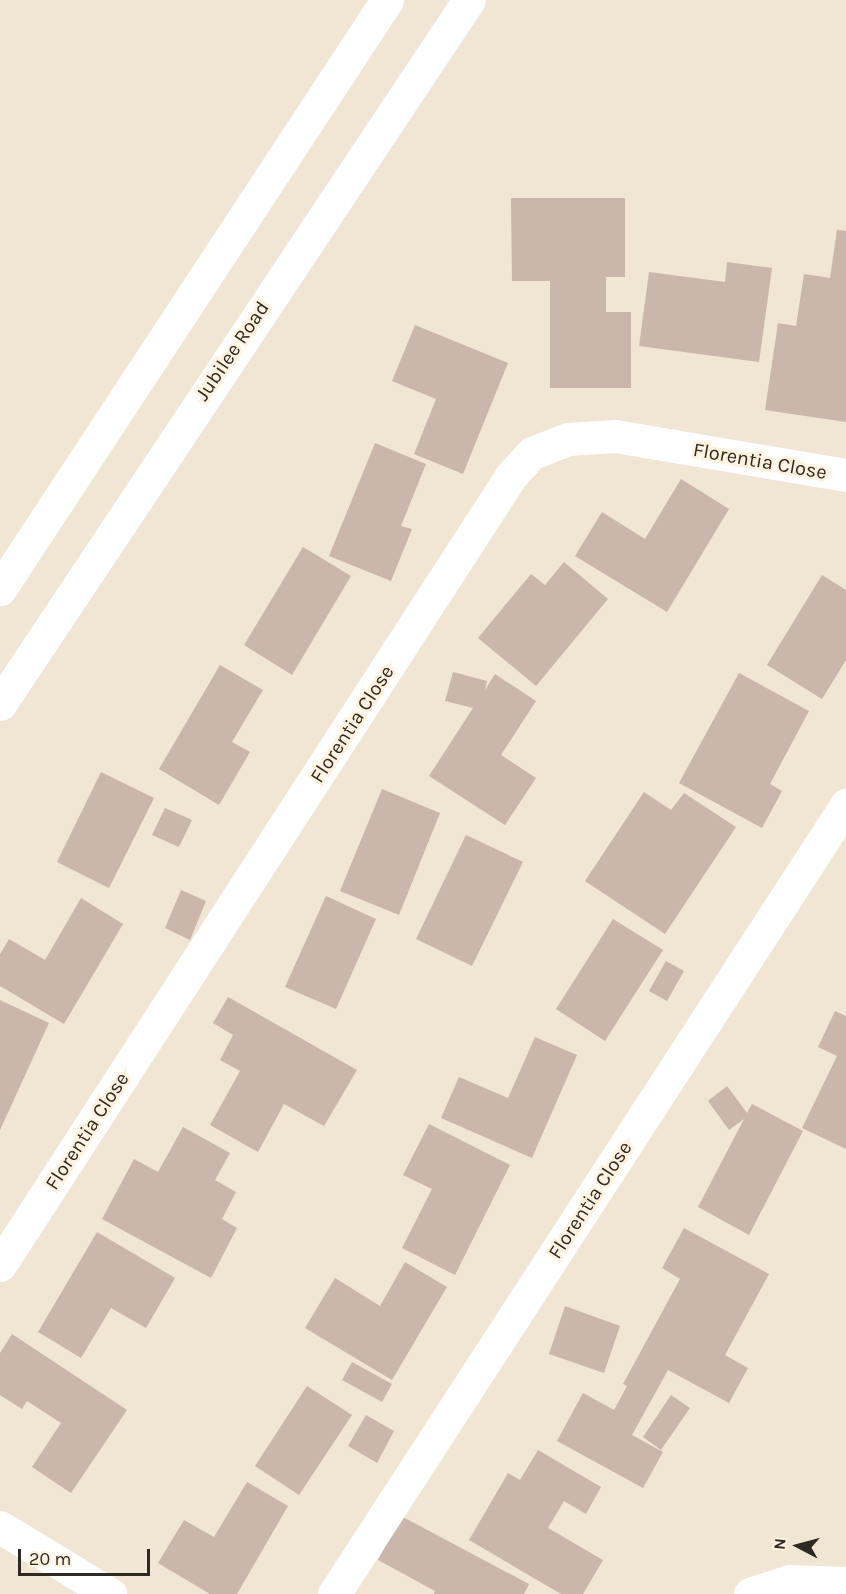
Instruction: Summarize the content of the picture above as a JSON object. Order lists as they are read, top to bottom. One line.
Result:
{"streets":{"street":["Jubilee Road","Florentia Close"]},"scale_bar":"20 m","north":"left"}
